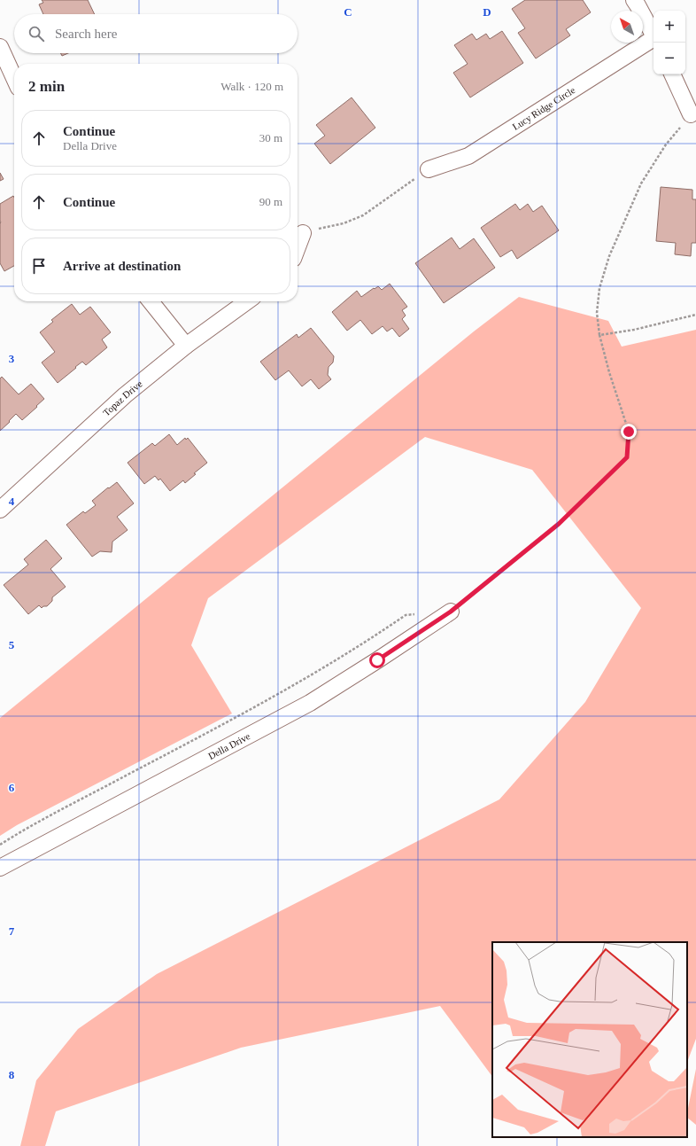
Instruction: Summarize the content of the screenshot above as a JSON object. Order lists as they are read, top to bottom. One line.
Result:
{"streets":{"street":["Lucy Ridge Circle","Topaz Drive","Della Drive"]},"north":"top left","page":{"map_buttons":["+","−"],"search":"Search here","heading":["2 min","Walk · 120 m"],"list":[["Continue","Della Drive","30 m"],["Continue","90 m"],"Arrive at destination"]},"grid":{"columns":["C","D"],"rows":["3","4","5","6","7","8"]}}
